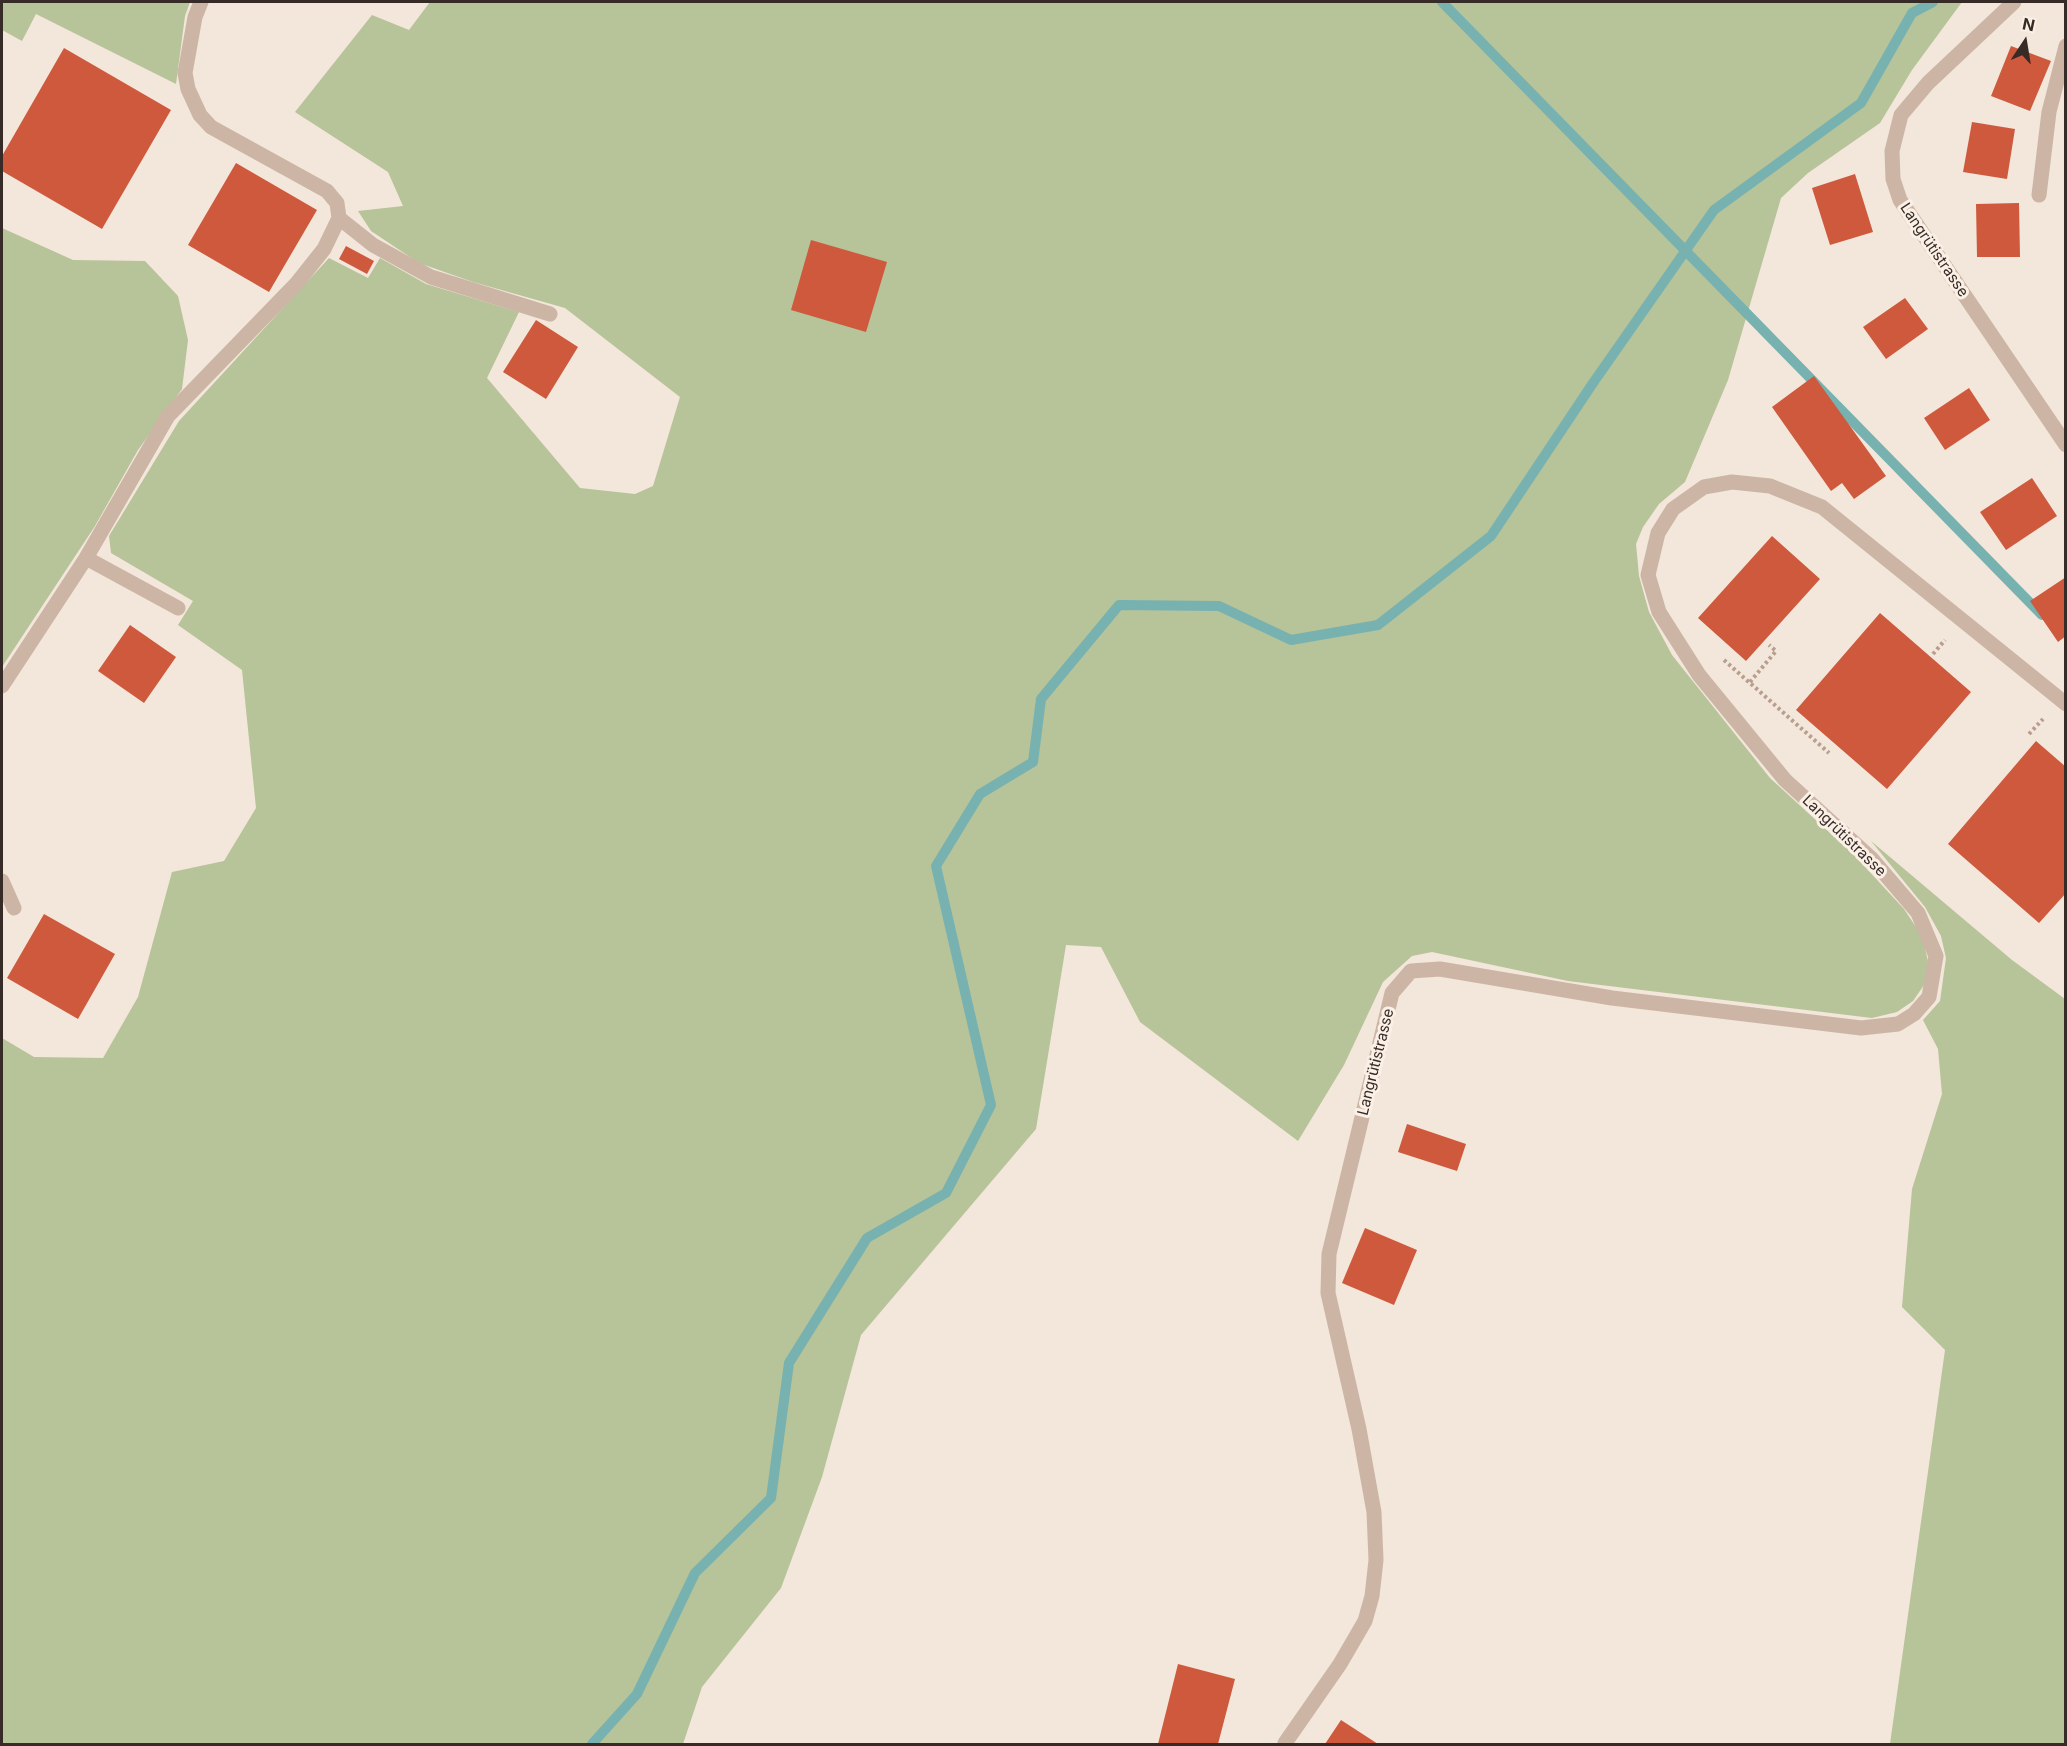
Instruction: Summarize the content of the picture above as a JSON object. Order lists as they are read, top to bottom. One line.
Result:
{"streets":{"street":["Langrütistrasse"]},"north":"top"}
